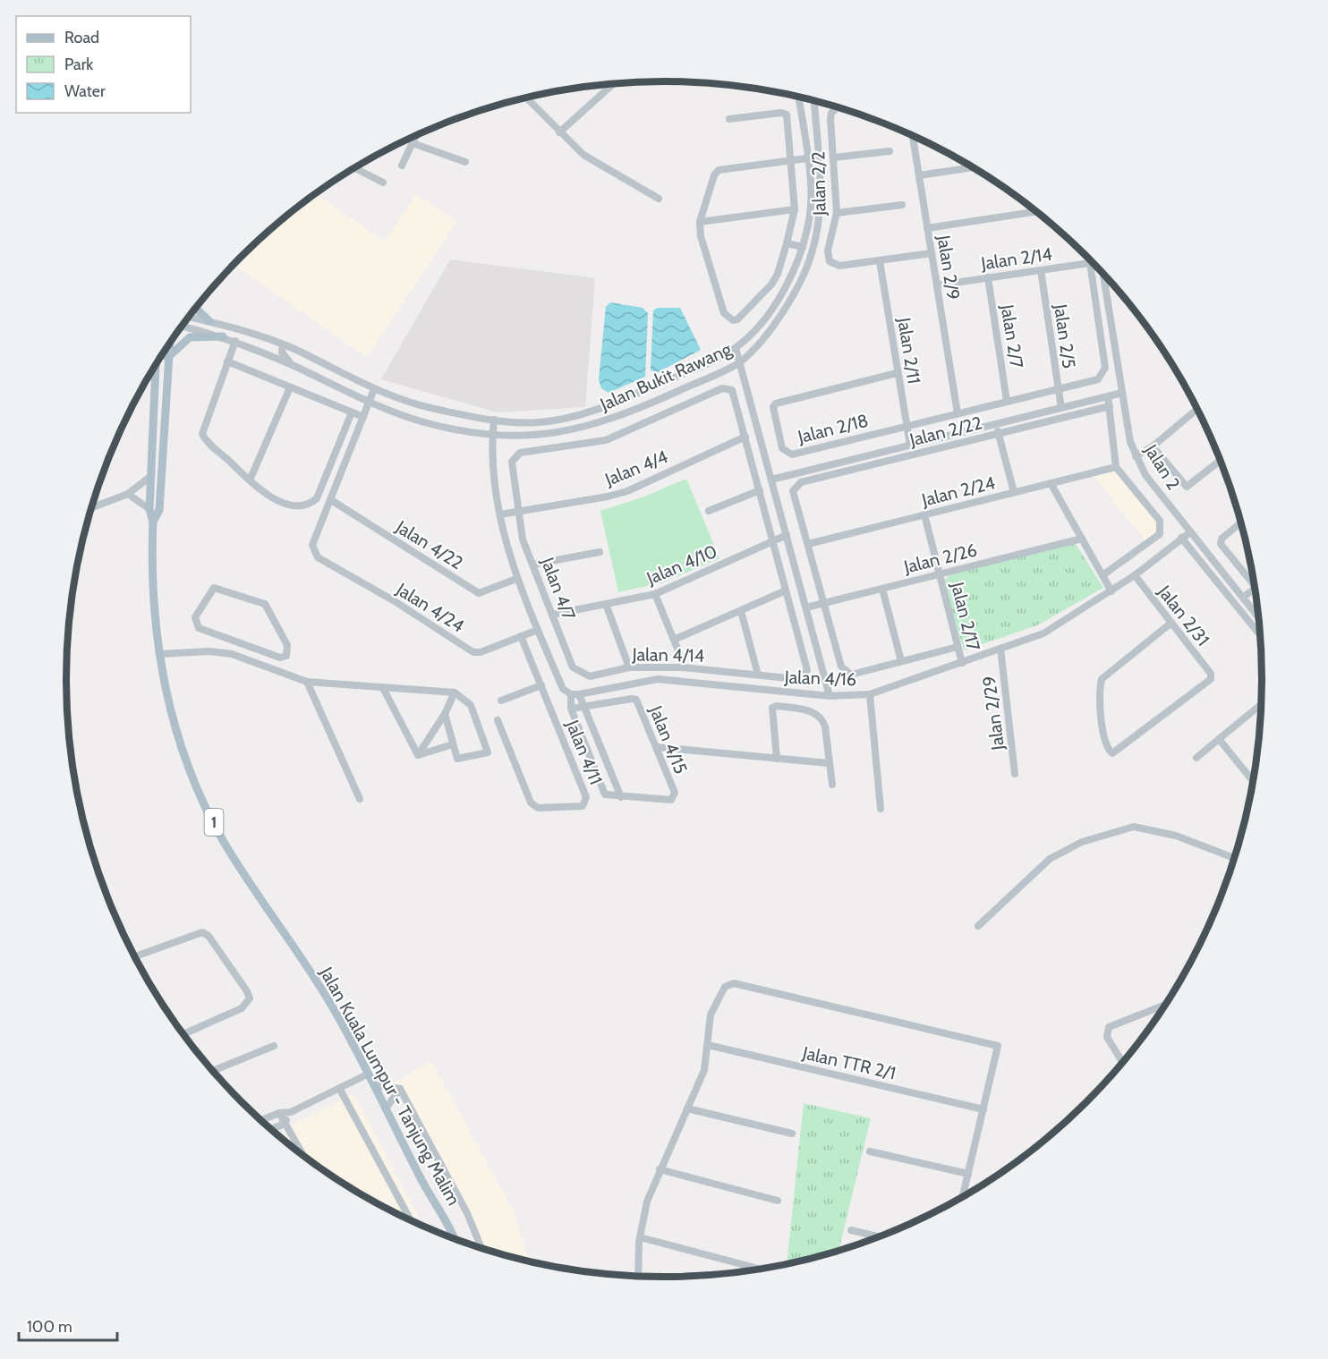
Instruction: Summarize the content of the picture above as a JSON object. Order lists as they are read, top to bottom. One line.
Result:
{"streets":{"main road":["1","Jalan Kuala Lumpur - Tanjung Malim"],"street":["Jalan 2/2","Jalan 2/14","Jalan 2/9","Jalan 2/7","Jalan 2/5","Jalan 2/11","Jalan Bukit Rawang","Jalan 2/18","Jalan 2/22","Jalan 2","Jalan 4/4","Jalan 2/24","Jalan 4/22","Jalan 2/26","Jalan 4/10","Jalan 4/7","Jalan 4/24","Jalan 2/31","Jalan 2/17","Jalan 4/14","Jalan 4/16","Jalan 2/29","Jalan 4/15","Jalan 4/11","Jalan TTR 2/1"]},"crossings":[["Jalan 2/2","Jalan 2/9"],["Jalan 2/2","Jalan 2/11"],["Jalan 2/14","Jalan 2/9"],["Jalan 2/14","Jalan 2/7"],["Jalan 2/14","Jalan 2/5"],["Jalan 2/11","Jalan 2/18"],["Jalan 2/22","Jalan 2/24"],["Jalan 2","Jalan 4/16"],["Jalan 4/4","Jalan 4/7"],["Jalan 2/24","Jalan 2/17"],["Jalan 4/22","Jalan 4/24"],["Jalan 2/26","Jalan 2/17"],["Jalan 4/10","Jalan 4/7"],["Jalan 4/7","Jalan 4/14"],["Jalan 4/24","Jalan 4/11"],["Jalan 2/31","Jalan 4/16"],["Jalan 2/17","Jalan 4/16"],["Jalan 4/16","Jalan 2/29"]],"legend":["Road","Park","Water"],"scale_bar":"100 m"}
